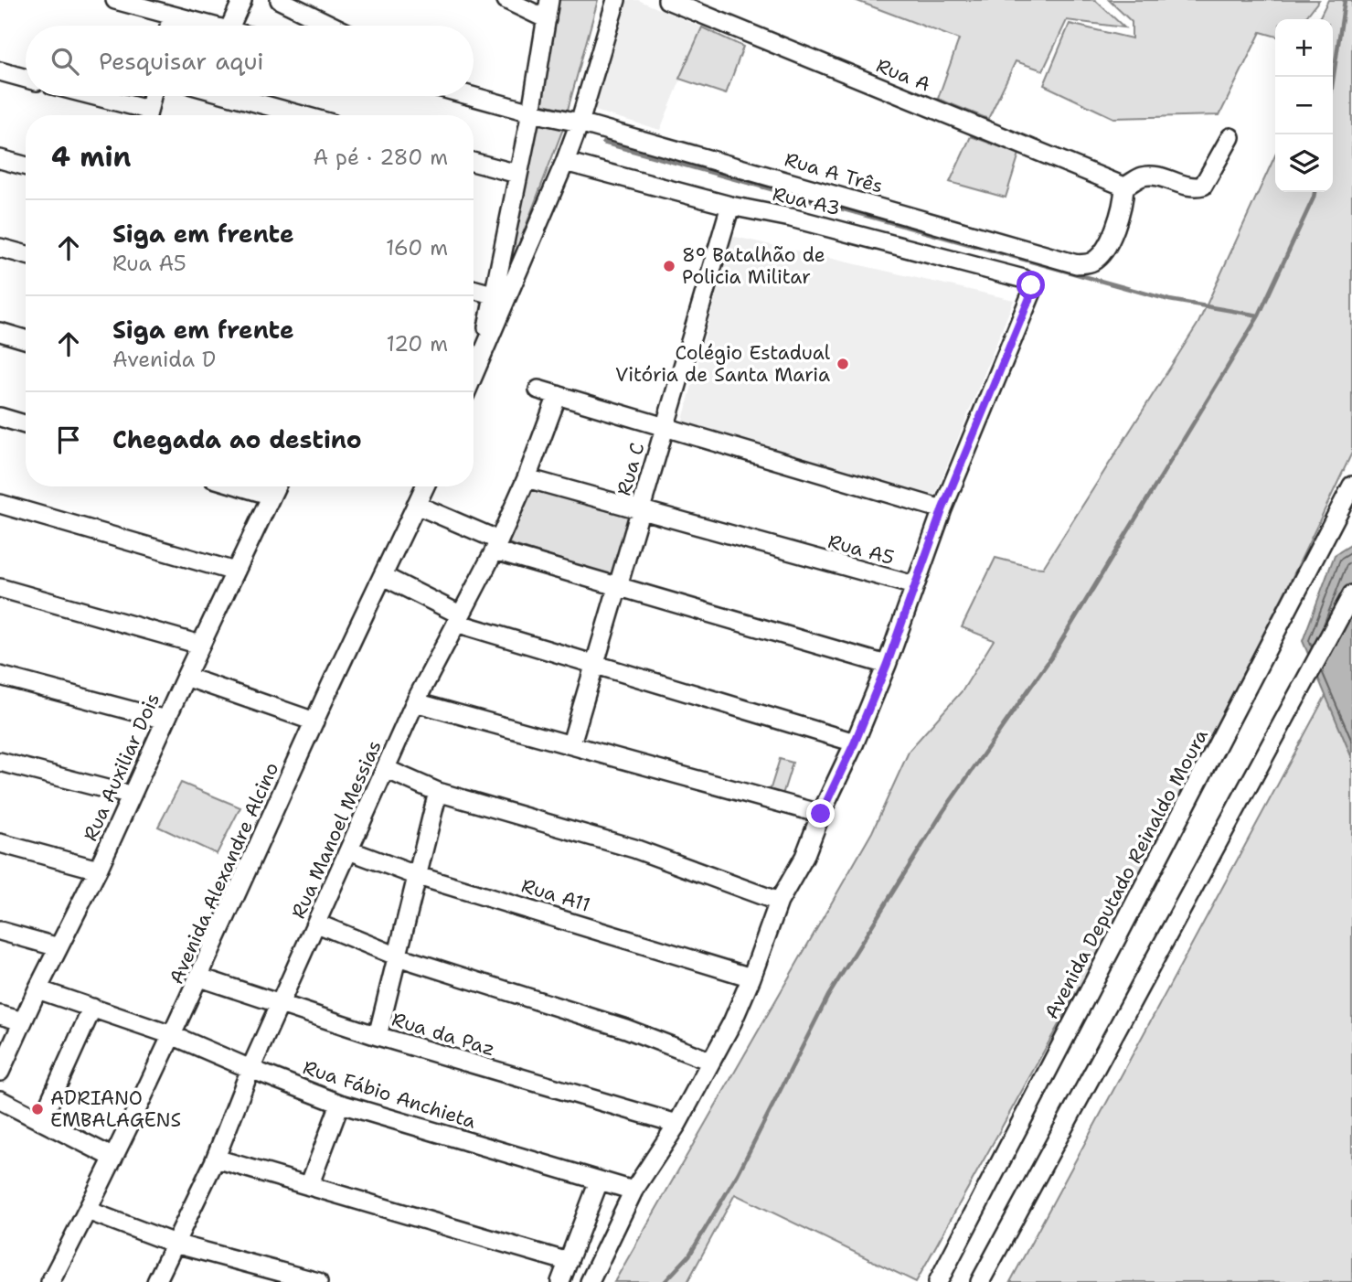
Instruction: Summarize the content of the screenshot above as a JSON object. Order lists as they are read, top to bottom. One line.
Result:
{"streets":{"street":["Rua A","Rua A Três","Rua A3","Rua C","Rua A5","Rua Auxiliar Dois","Rua Manoel Messias","Avenida Alexandre Alcino","Avenida Deputado Reinaldo Moura","Rua A11","Rua da Paz","Rua Fábio Anchieta"]},"crossings":[["Rua A","Rua A Três"],["Rua A3","Rua C"],["Rua A3","Rua A5"],["Rua C","Rua A5"],["Rua A5","Rua Manoel Messias"],["Rua Auxiliar Dois","Rua Fábio Anchieta"],["Rua Manoel Messias","Rua A11"],["Rua Manoel Messias","Rua da Paz"],["Rua Manoel Messias","Rua Fábio Anchieta"],["Avenida Alexandre Alcino","Rua da Paz"],["Avenida Alexandre Alcino","Rua Fábio Anchieta"]],"places":["8º Batalhão de Policia Militar","Colégio Estadual Vitória de Santa Maria","ADRIANO EMBALAGENS"],"page":{"map_buttons":["+","−"],"search":"Pesquisar aqui","heading":["4 min","A pé · 280 m"],"list":[["Siga em frente","Rua A5","160 m"],["Siga em frente","Avenida D","120 m"],"Chegada ao destino"]}}
